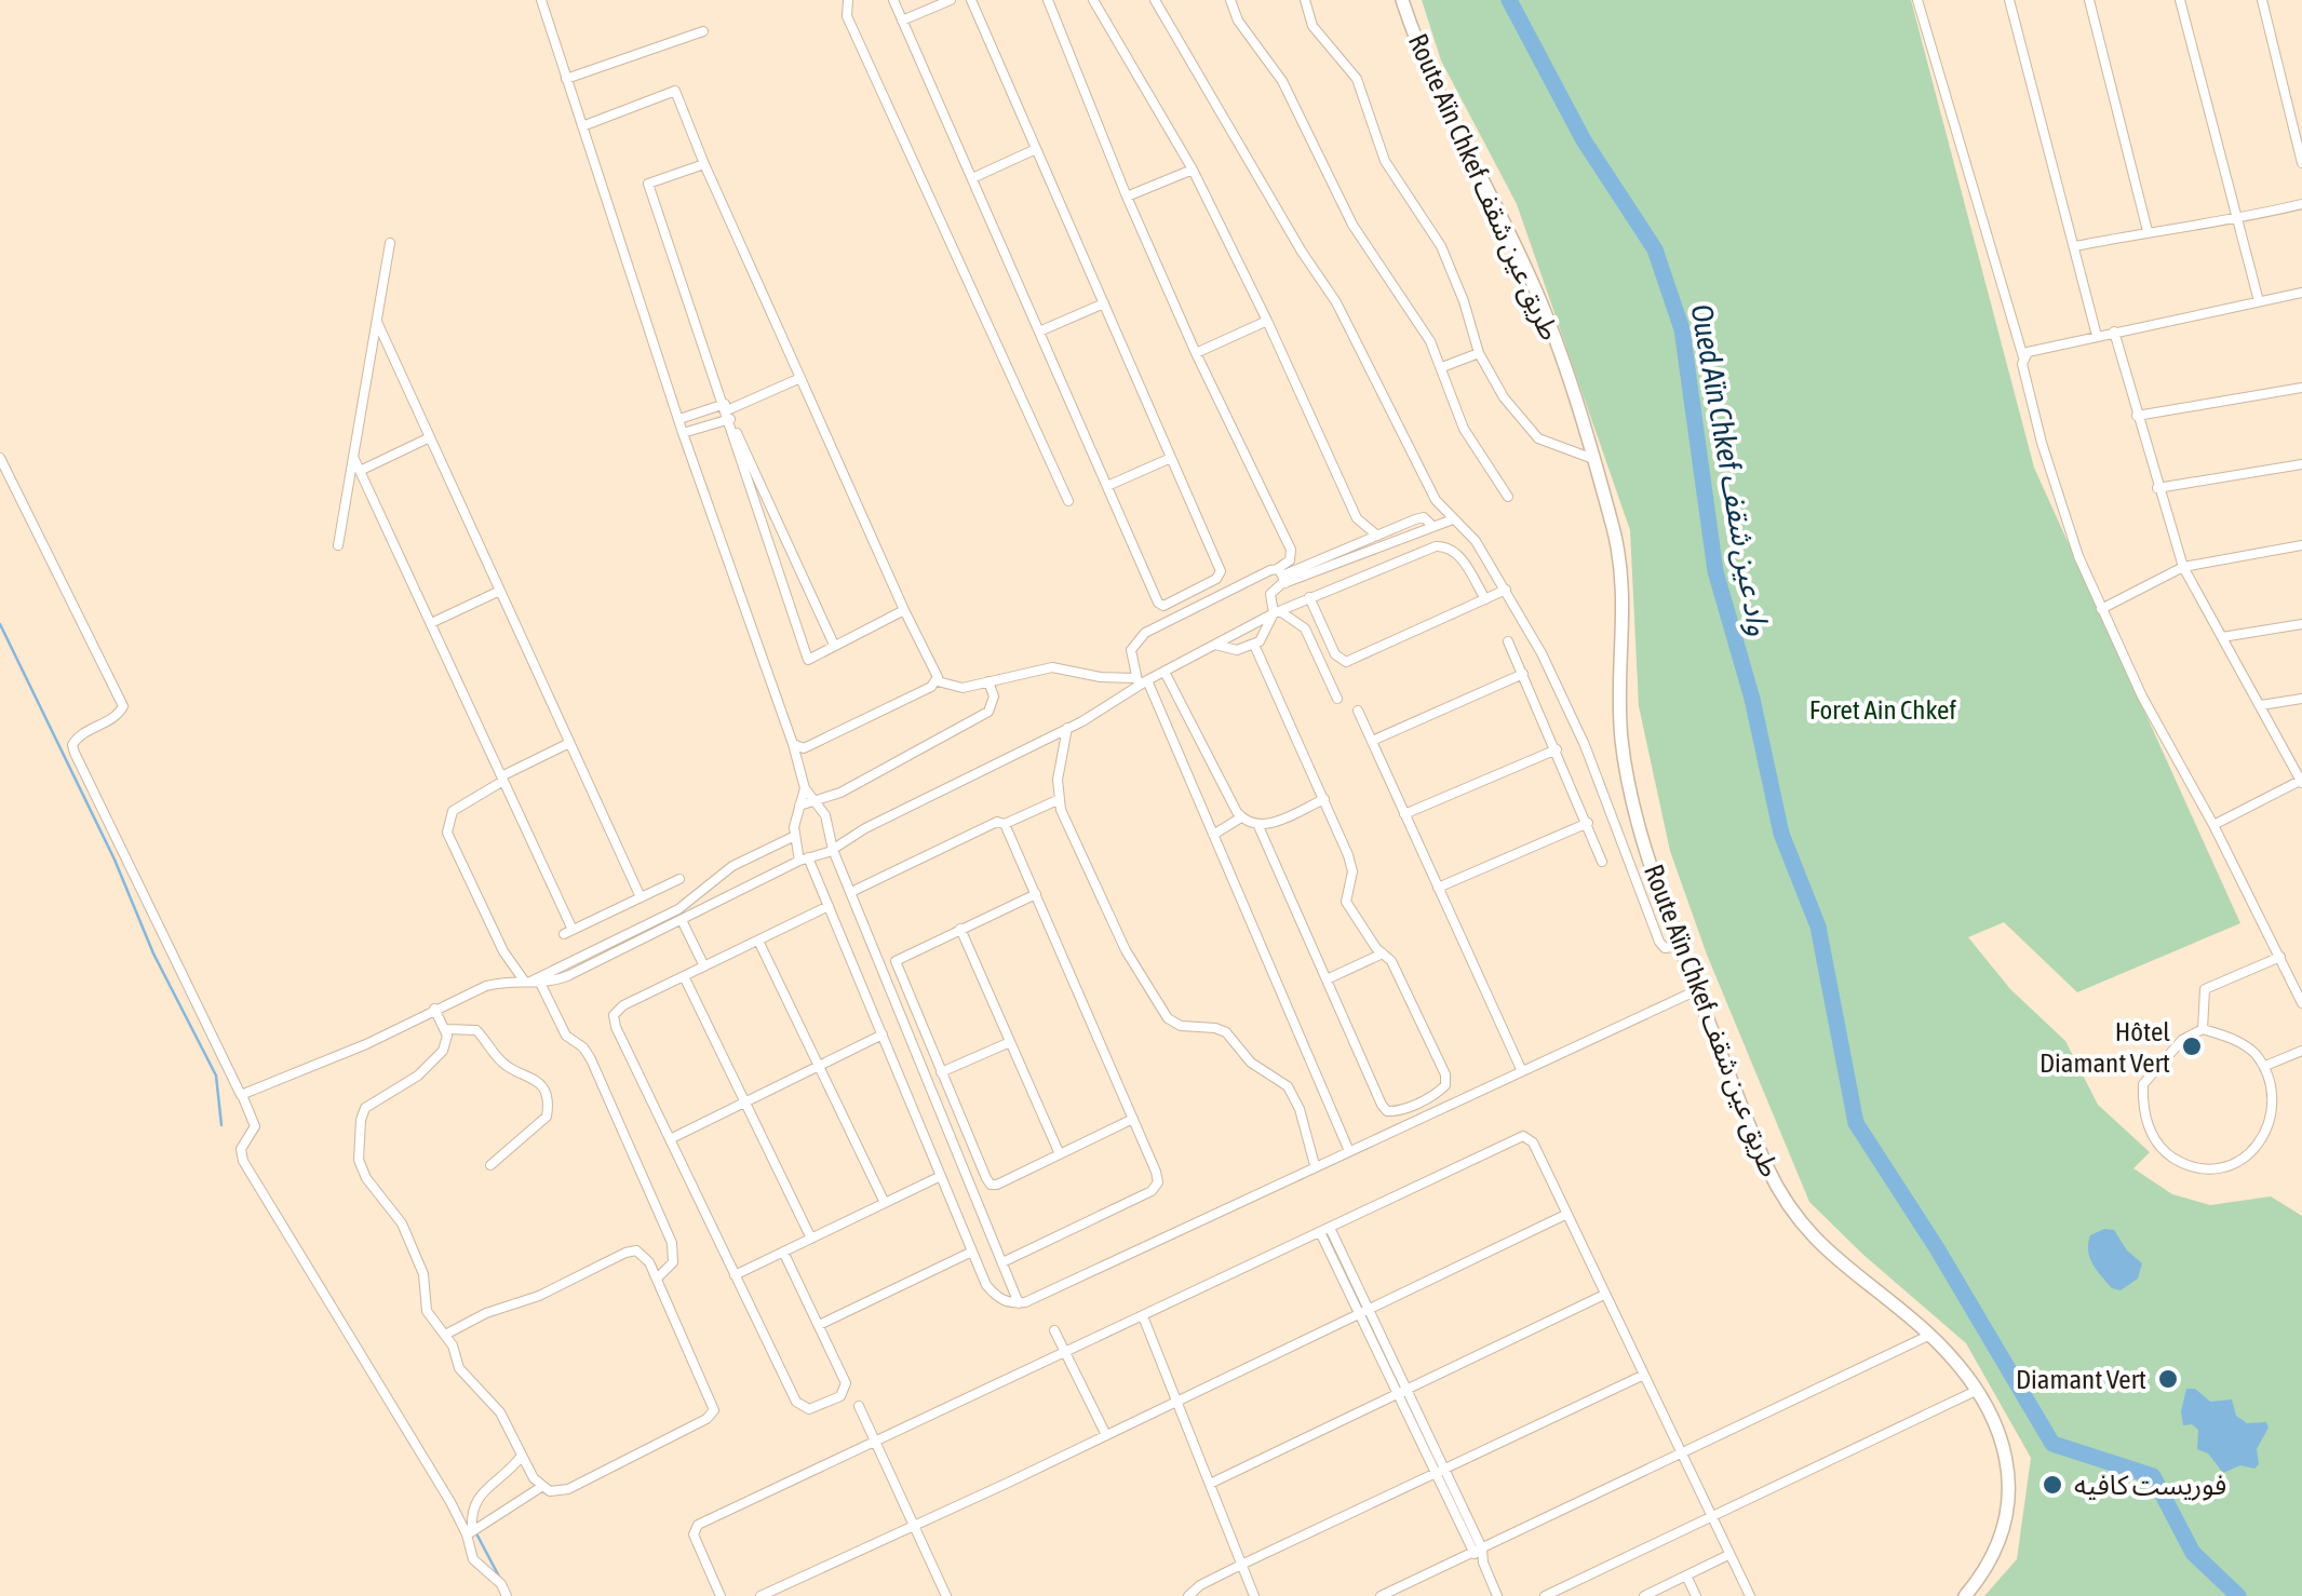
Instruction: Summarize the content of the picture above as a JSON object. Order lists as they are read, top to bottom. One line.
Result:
{"streets":{"street":["Route Aïn Chkef طريق عين شقف"]},"water":["Oued Aïn Chkef واد عين شقف"],"parks":["Foret Ain Chkef"],"places":["Hôtel Diamant Vert","Diamant Vert","فوريست كافيه"]}
